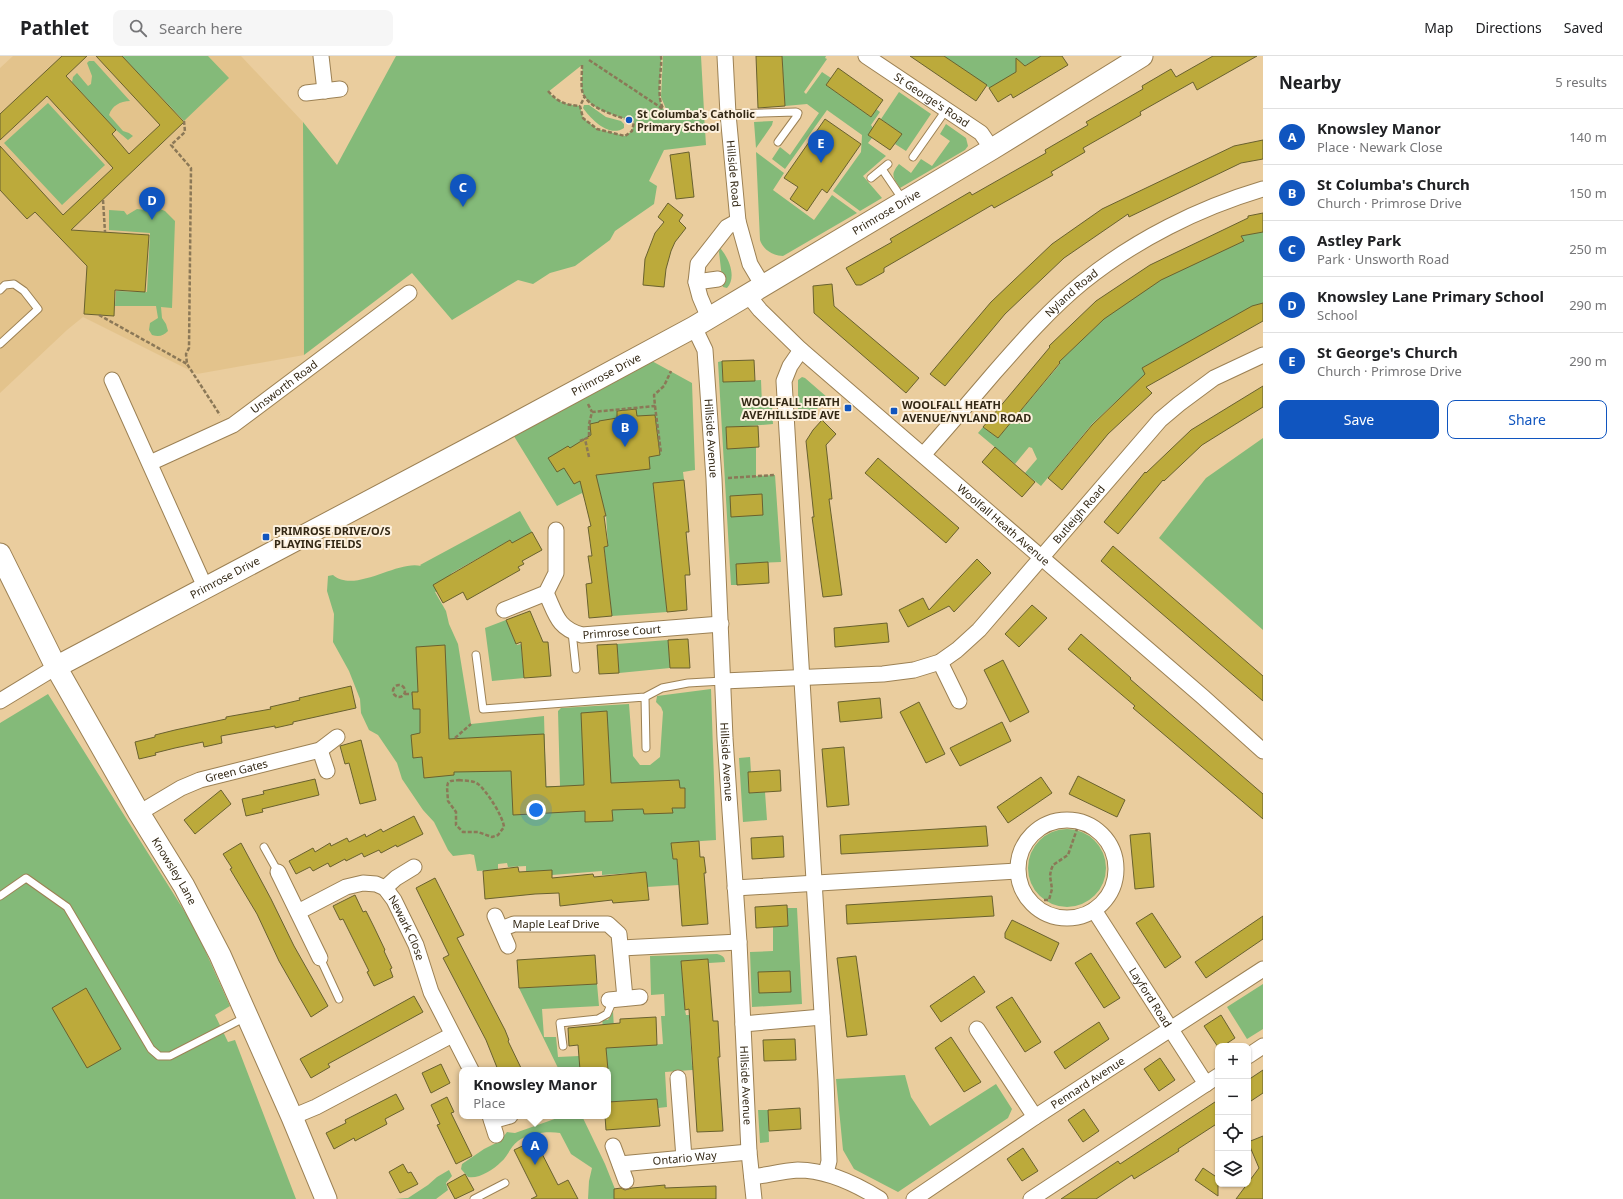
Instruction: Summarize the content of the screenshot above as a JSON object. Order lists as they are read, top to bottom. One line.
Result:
{"streets":{"street":["St George's Road","Hillside Road","Primrose Drive","Nyland Road","Unsworth Road","Hillside Avenue","Butleigh Road","Woolfall Heath Avenue","Primrose Court","Green Gates","Knowsley Lane","Maple Leaf Drive","Newark Close","Layford Road","Pennard Avenue","Ontario Way"]},"crossings":[["St George's Road","Primrose Drive"],["Hillside Road","Primrose Drive"],["Hillside Road","Woolfall Heath Avenue"],["Primrose Drive","Hillside Avenue"],["Primrose Drive","Woolfall Heath Avenue"],["Primrose Drive","Knowsley Lane"],["Nyland Road","Woolfall Heath Avenue"],["Hillside Avenue","Butleigh Road"],["Hillside Avenue","Primrose Court"],["Hillside Avenue","Ontario Way"],["Butleigh Road","Woolfall Heath Avenue"],["Green Gates","Knowsley Lane"],["Layford Road","Pennard Avenue"]],"places":{"other":["St Columba's Catholic Primary School"],"transit":["WOOLFALL HEATH AVE/HILLSIDE AVE","WOOLFALL HEATH AVENUE/NYLAND ROAD","PRIMROSE DRIVE/O/S PLAYING FIELDS"]},"page":{"header":"Pathlet","search":"Search here","nav":["Map","Directions","Saved"],"heading":["Nearby","5 results"],"list":[{"mark":"A","name":"Knowsley Manor","note":"Place · Newark Close","value":"140 m"},{"mark":"B","name":"St Columba's Church","note":"Church · Primrose Drive","value":"150 m"},{"mark":"C","name":"Astley Park","note":"Park · Unsworth Road","value":"250 m"},{"mark":"D","name":"Knowsley Lane Primary School","note":"School","value":"290 m"},{"mark":"E","name":"St George's Church","note":"Church · Primrose Drive","value":"290 m"}],"pins":["E","C","D","B","A"],"buttons":["Save","Share"],"map_buttons":["+","−"],"popup":["Knowsley Manor","Place"]}}
